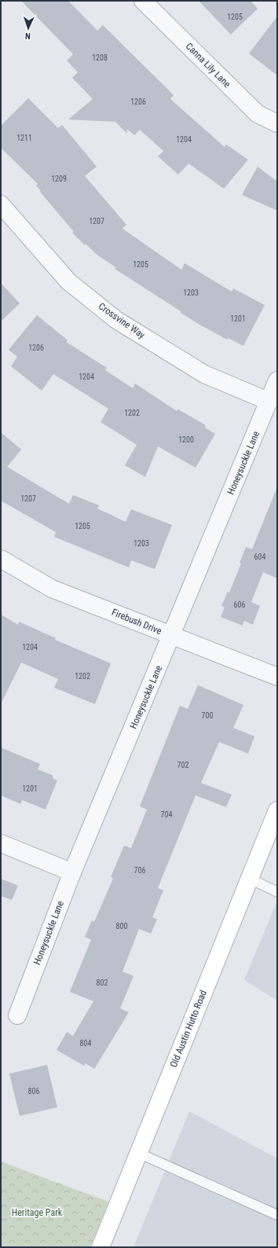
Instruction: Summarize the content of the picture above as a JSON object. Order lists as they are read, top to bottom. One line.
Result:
{"streets":{"street":["Canna Lily Lane","Crossvine Way","Honeysuckle Lane","Firebush Drive","Old Austin Hutto Road"]},"crossings":[["Crossvine Way","Honeysuckle Lane"],["Honeysuckle Lane","Firebush Drive"]],"parks":["Heritage Park"],"house_numbers":["1205","1208","1206","1211","1204","1209","1207","1205","1203","1201","1206","1204","1202","1200","1207","1205","1203","604","606","1204","1202","700","702","1201","704","706","800","802","804","806"],"north":"bottom"}
